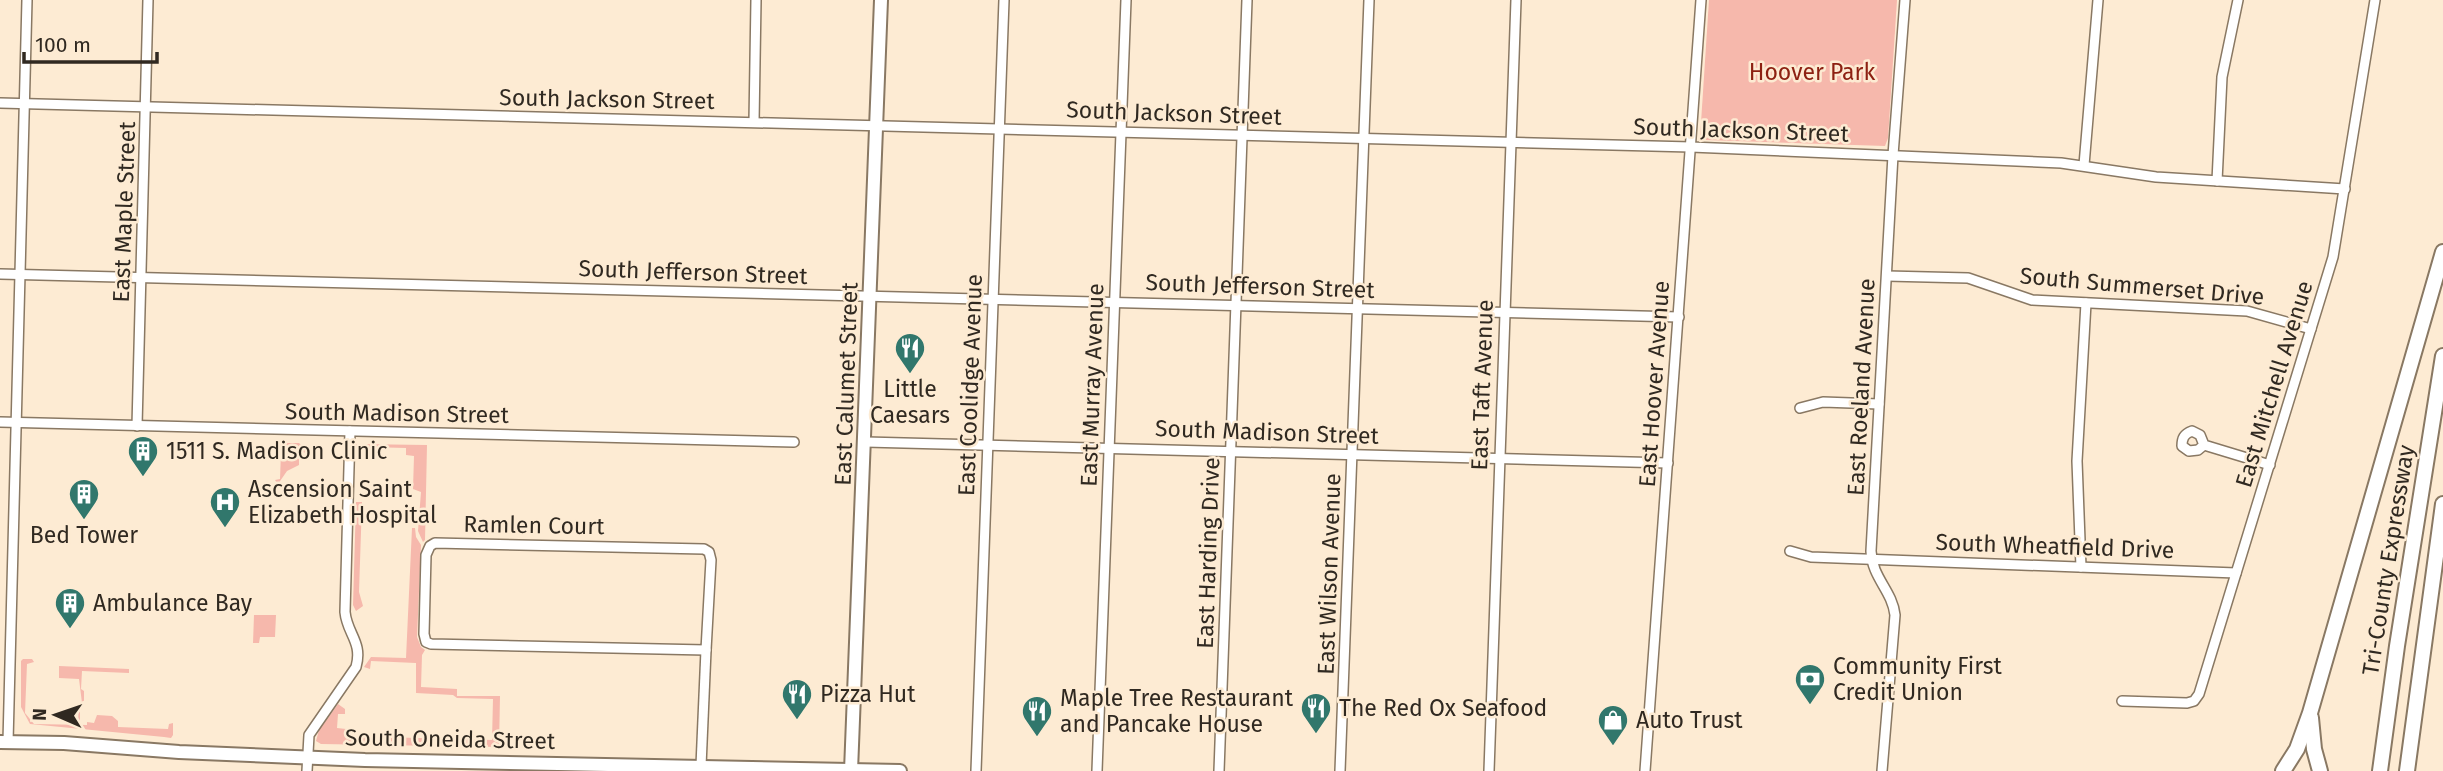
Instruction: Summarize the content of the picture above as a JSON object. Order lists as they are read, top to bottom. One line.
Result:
{"streets":{"highway":["Tri-County Expressway"],"main road":["East Calumet Street","South Oneida Street"],"street":["South Jackson Street","East Maple Street","South Jefferson Street","South Summerset Drive","East Hoover Avenue","East Mitchell Avenue","East Coolidge Avenue","East Murray Avenue","East Taft Avenue","East Roeland Avenue","South Madison Street","Ramlen Court","South Wheatfield Drive","East Harding Drive","East Wilson Avenue"]},"crossings":[["South Jackson Street","East Maple Street"],["South Jackson Street","East Calumet Street"],["South Jackson Street","East Hoover Avenue"],["South Jackson Street","East Mitchell Avenue"],["South Jackson Street","East Coolidge Avenue"],["South Jackson Street","East Murray Avenue"],["South Jackson Street","East Taft Avenue"],["South Jackson Street","East Roeland Avenue"],["South Jackson Street","East Harding Drive"],["South Jackson Street","East Wilson Avenue"],["East Maple Street","South Jefferson Street"],["East Maple Street","South Madison Street"],["South Jefferson Street","East Calumet Street"],["South Jefferson Street","East Hoover Avenue"],["South Jefferson Street","East Coolidge Avenue"],["South Jefferson Street","East Murray Avenue"],["South Jefferson Street","East Taft Avenue"],["South Jefferson Street","East Harding Drive"],["South Jefferson Street","East Wilson Avenue"],["South Summerset Drive","East Mitchell Avenue"],["South Summerset Drive","East Roeland Avenue"],["East Calumet Street","South Madison Street"],["East Calumet Street","South Oneida Street"],["East Hoover Avenue","South Madison Street"],["East Mitchell Avenue","South Wheatfield Drive"],["East Coolidge Avenue","South Madison Street"],["East Murray Avenue","South Madison Street"],["East Taft Avenue","South Madison Street"],["East Roeland Avenue","South Wheatfield Drive"],["South Madison Street","East Harding Drive"],["South Madison Street","East Wilson Avenue"],["Ramlen Court","South Oneida Street"]],"parks":["Hoover Park"],"places":{"restaurant":["Little Caesars","Pizza Hut","The Red Ox Seafood","Maple Tree Restaurant and Pancake House"],"building":["1511 S. Madison Clinic","Bed Tower","Ambulance Bay"],"hospital":["Ascension Saint Elizabeth Hospital"],"bank":["Community First Credit Union"],"shop":["Auto Trust"]},"scale_bar":"100 m","north":"left"}
